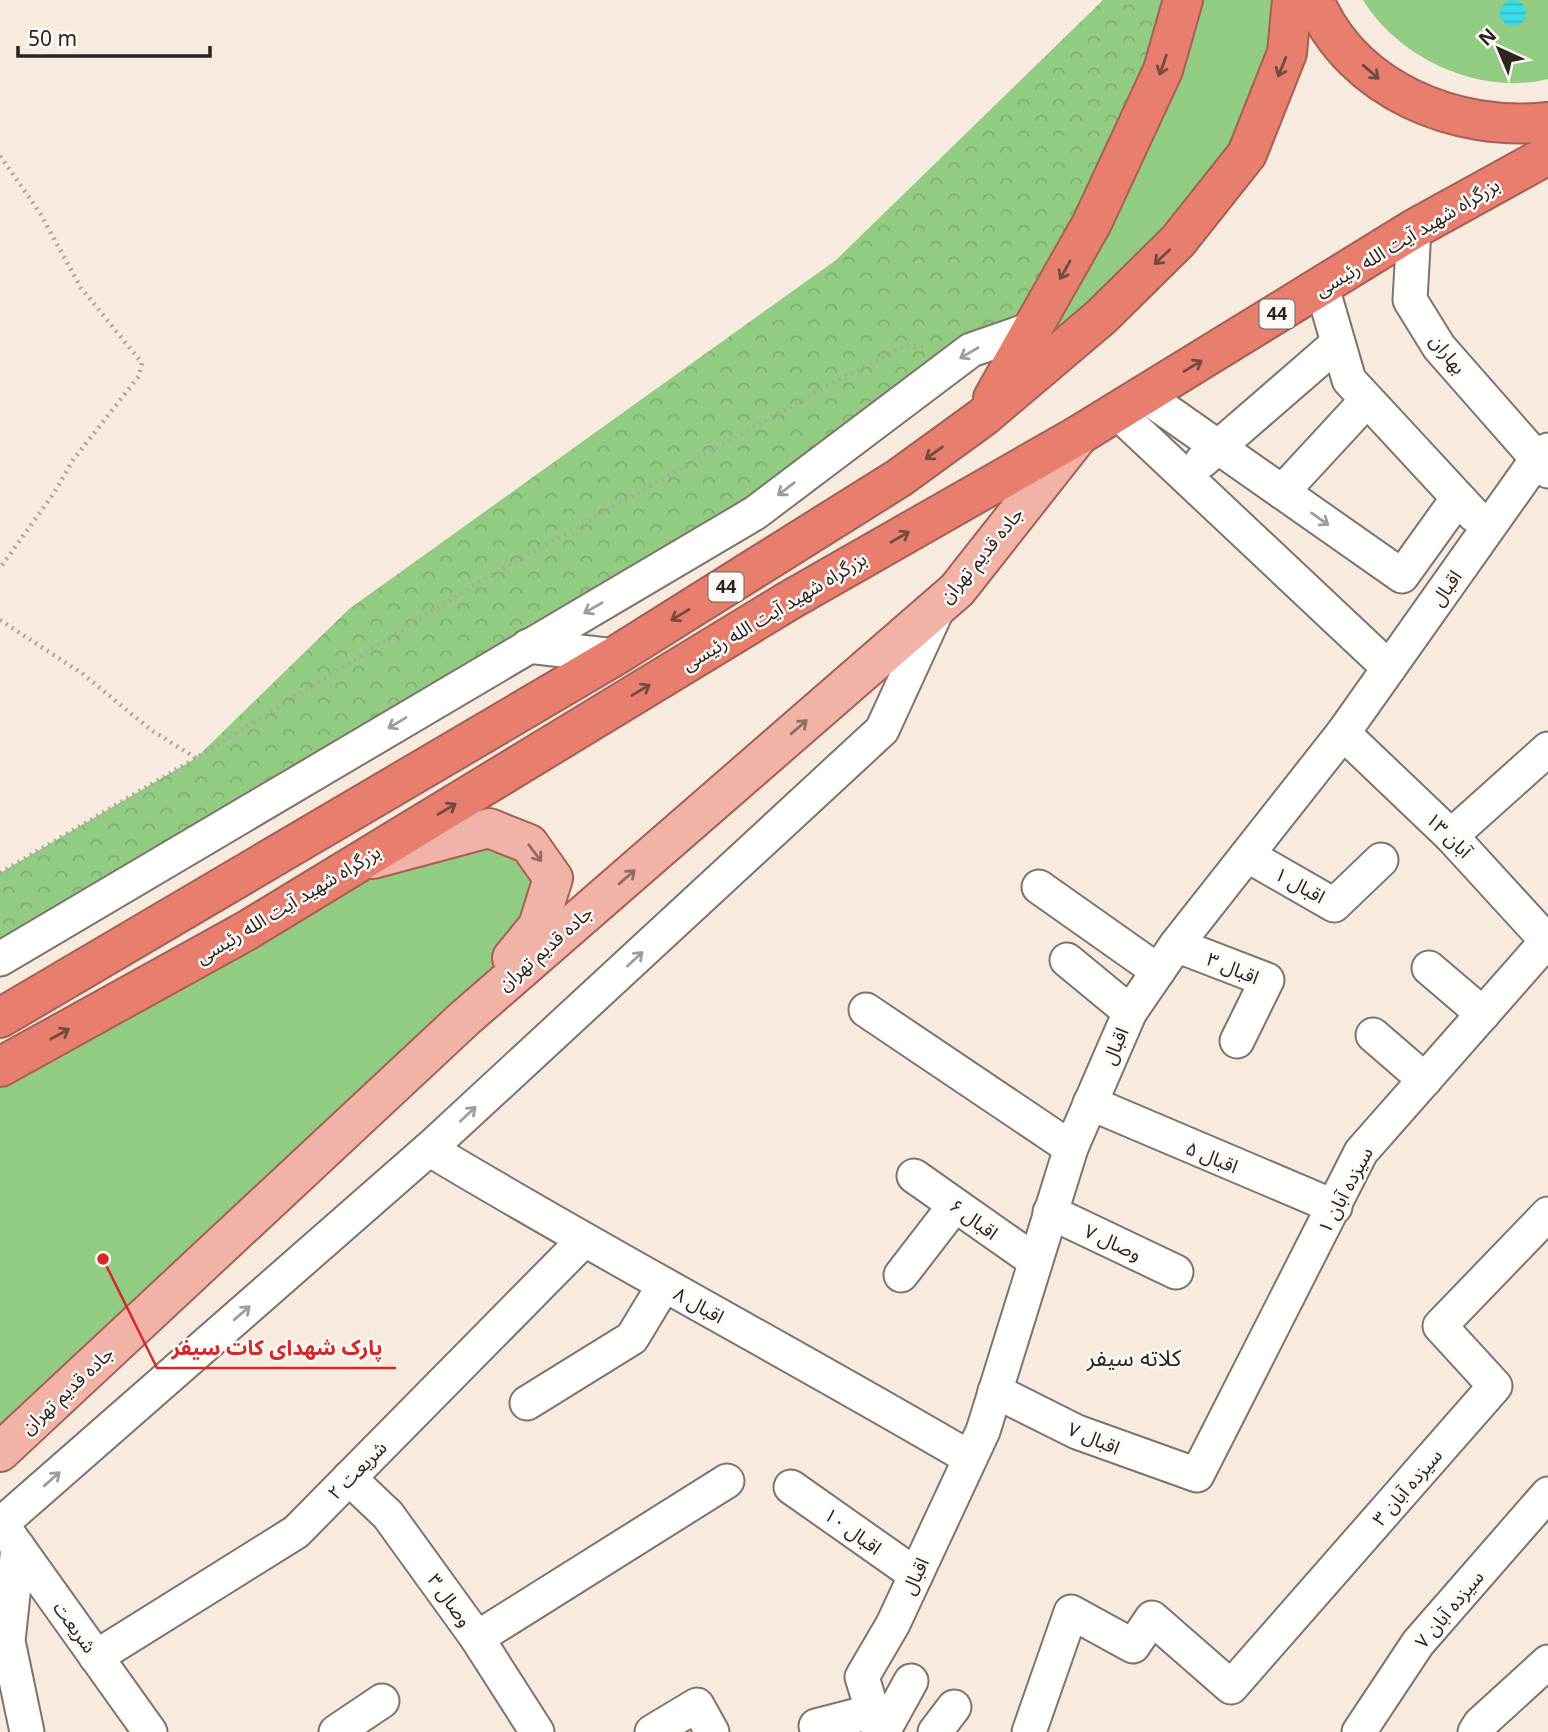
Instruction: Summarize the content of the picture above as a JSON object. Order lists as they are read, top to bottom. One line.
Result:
{"streets":{"highway":["بزرگراه شهید آیت الله رئیسی","44"],"main road":["جاده قدیم تهران"],"street":["بهاران","اقبال","۱۳ آبان","اقبال ۱","اقبال ۳","اقبال ۵","سیزده آبان ۱","اقبال ۶","وصال ۷","اقبال ۸","اقبال ۷","شریعت ۲","سیزده آبان ۳","اقبال ۱۰","وصال ۳","سیزده آبان ۷","شریعت"]},"crossings":[["بزرگراه شهید آیت الله رئیسی","بهاران"],["بزرگراه شهید آیت الله رئیسی","جاده قدیم تهران"],["بهاران","اقبال"],["اقبال","۱۳ آبان"],["اقبال","اقبال ۱"],["اقبال","اقبال ۳"],["اقبال","اقبال ۵"],["اقبال","اقبال ۶"],["اقبال","وصال ۷"],["اقبال","اقبال ۸"],["اقبال","اقبال ۷"],["اقبال","اقبال ۱۰"],["۱۳ آبان","سیزده آبان ۱"],["اقبال ۵","سیزده آبان ۱"],["سیزده آبان ۱","اقبال ۷"],["اقبال ۸","شریعت ۲"],["شریعت ۲","وصال ۳"],["شریعت ۲","شریعت"]],"one_way":["جاده قدیم تهران"],"districts":["کلاته سیفر"],"places":["پارک شهدای کات سیفر"],"scale_bar":"50 m","north":"top left"}
